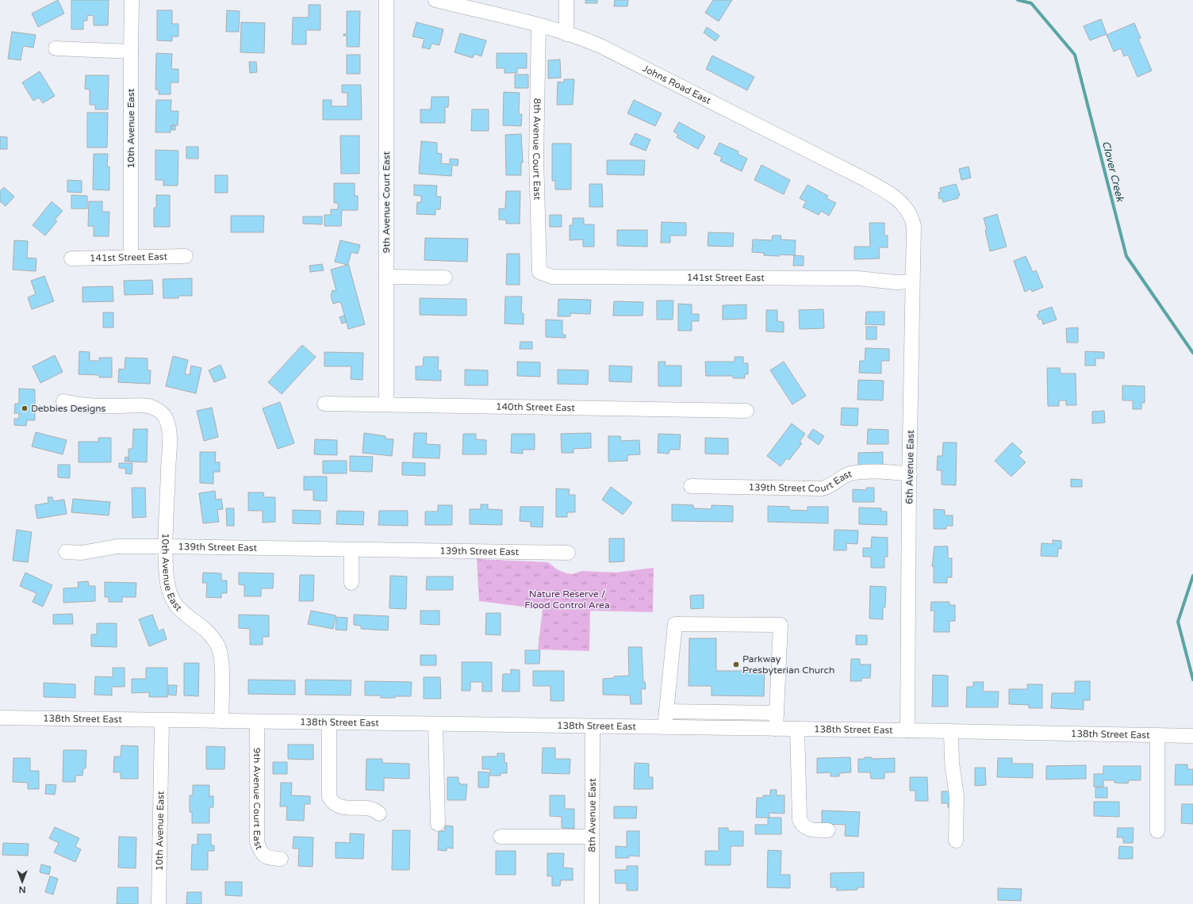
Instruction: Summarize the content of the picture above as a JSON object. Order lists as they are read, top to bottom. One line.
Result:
{"streets":{"street":["Johns Road East","10th Avenue East","8th Avenue Court East","9th Avenue Court East","141st Street East","140th Street East","6th Avenue East","139th Street Court East","139th Street East","138th Street East","8th Avenue East"]},"crossings":[["Johns Road East","8th Avenue Court East"],["Johns Road East","6th Avenue East"],["10th Avenue East","141st Street East"],["10th Avenue East","139th Street East"],["10th Avenue East","138th Street East"],["8th Avenue Court East","141st Street East"],["9th Avenue Court East","140th Street East"],["9th Avenue Court East","138th Street East"],["141st Street East","6th Avenue East"],["6th Avenue East","139th Street Court East"],["6th Avenue East","138th Street East"],["138th Street East","8th Avenue East"]],"water":["Clover Creek"],"parks":["Nature Reserve / Flood Control Area"],"places":["Debbies Designs","Parkway Presbyterian Church"],"north":"bottom"}
